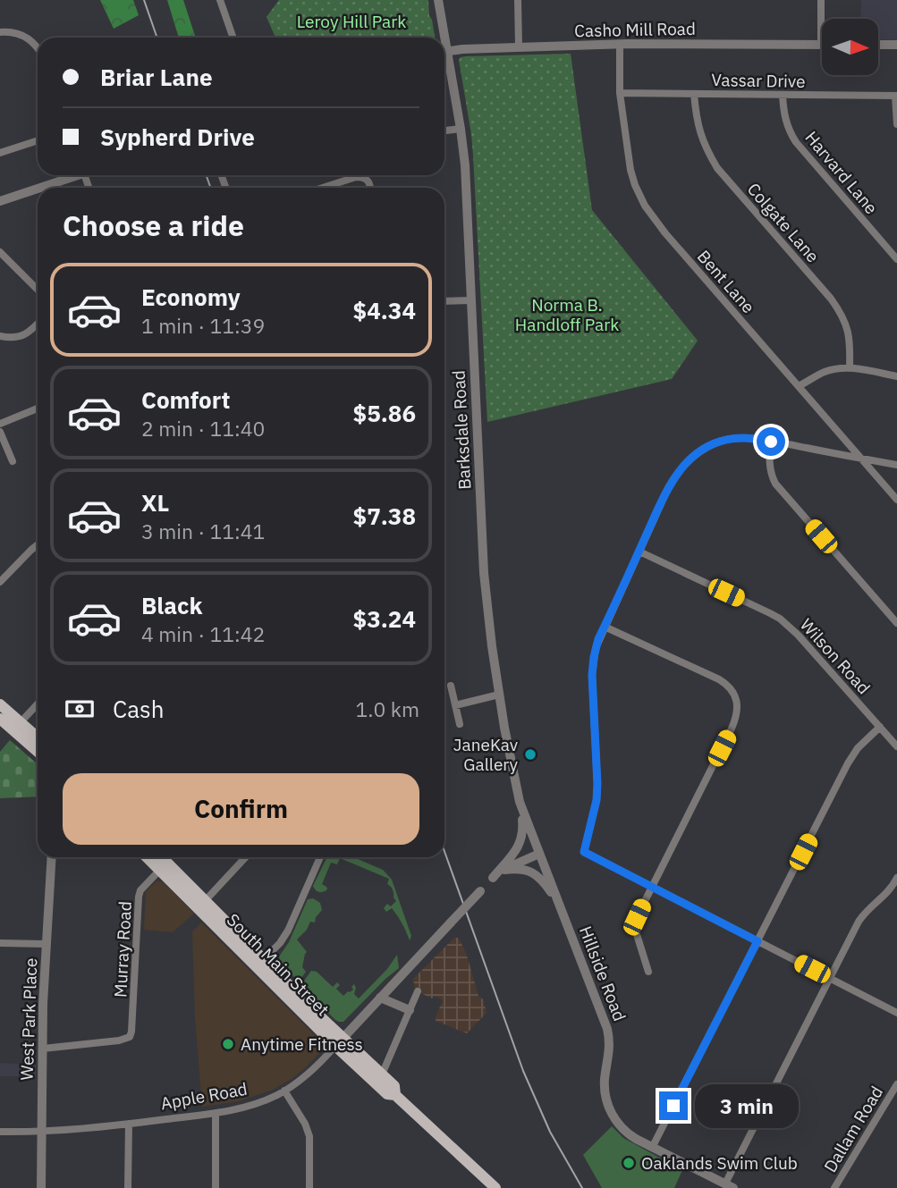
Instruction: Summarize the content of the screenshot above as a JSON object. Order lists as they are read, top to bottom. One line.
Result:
{"streets":{"main road":["South Main Street"],"street":["Casho Mill Road","Vassar Drive","Harvard Lane","Colgate Lane","Bent Lane","Barksdale Road","Wilson Road","Murray Road","Hillside Road","West Park Place","Apple Road","Dallam Road"]},"crossings":[["Casho Mill Road","Bent Lane"],["Vassar Drive","Harvard Lane"],["Vassar Drive","Colgate Lane"],["Vassar Drive","Bent Lane"],["Barksdale Road","Hillside Road"],["Barksdale Road","Apple Road"],["Murray Road","West Park Place"],["South Main Street","Apple Road"],["Hillside Road","Apple Road"],["West Park Place","Apple Road"]],"parks":["Leroy Hill Park","Norma B. Handloff Park"],"places":["JaneKav Gallery","Anytime Fitness","Oaklands Swim Club"],"north":"right","page":{"banner":["Briar Lane","Sypherd Drive"],"heading":"Choose a ride","list":[{"name":"Economy","note":"1 min · 11:39","value":"$4.34"},{"name":"Comfort","note":"2 min · 11:40","value":"$5.86"},{"name":"XL","note":"3 min · 11:41","value":"$7.38"},{"name":"Black","note":"4 min · 11:42","value":"$3.24"}],"pay":["Cash","1.0 km"],"buttons":"Confirm","bubble":"3 min"}}
